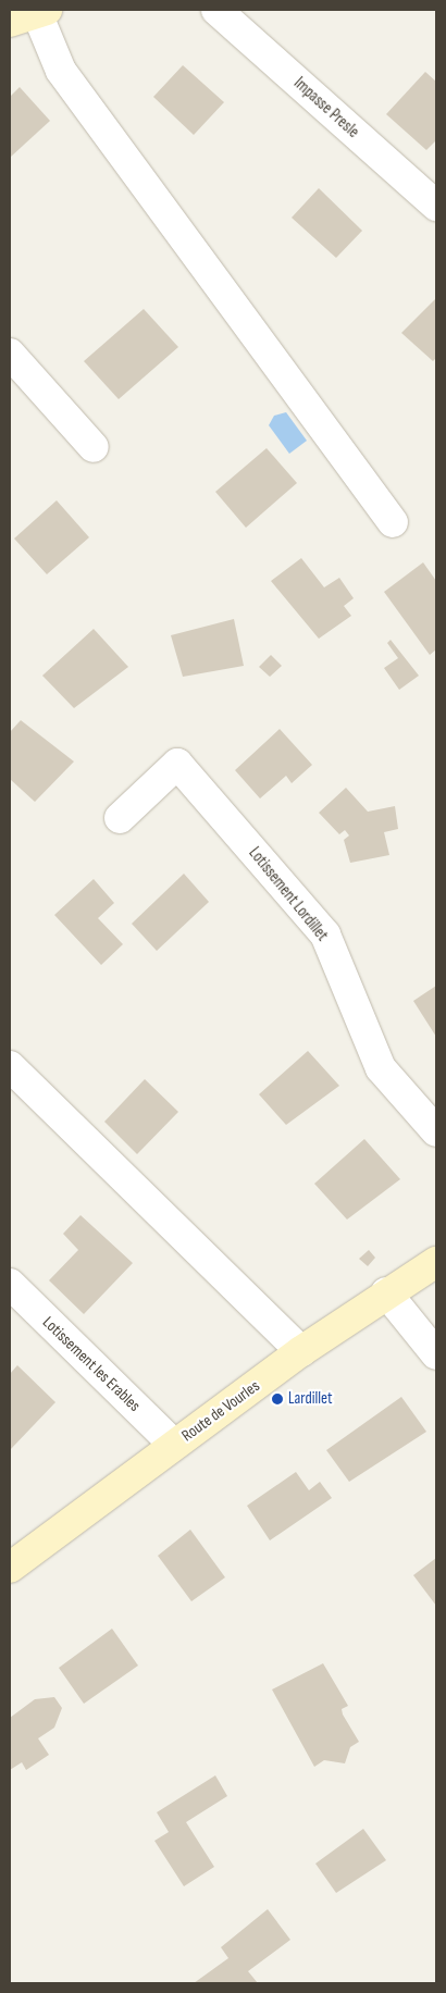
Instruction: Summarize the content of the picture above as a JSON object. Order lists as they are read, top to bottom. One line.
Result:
{"streets":{"street":["Impasse Presle","Lotissement Lordillet","Lotissement les Erables","Route de Vourles"]},"crossings":[["Lotissement les Erables","Route de Vourles"]],"places":["Lardillet"]}
